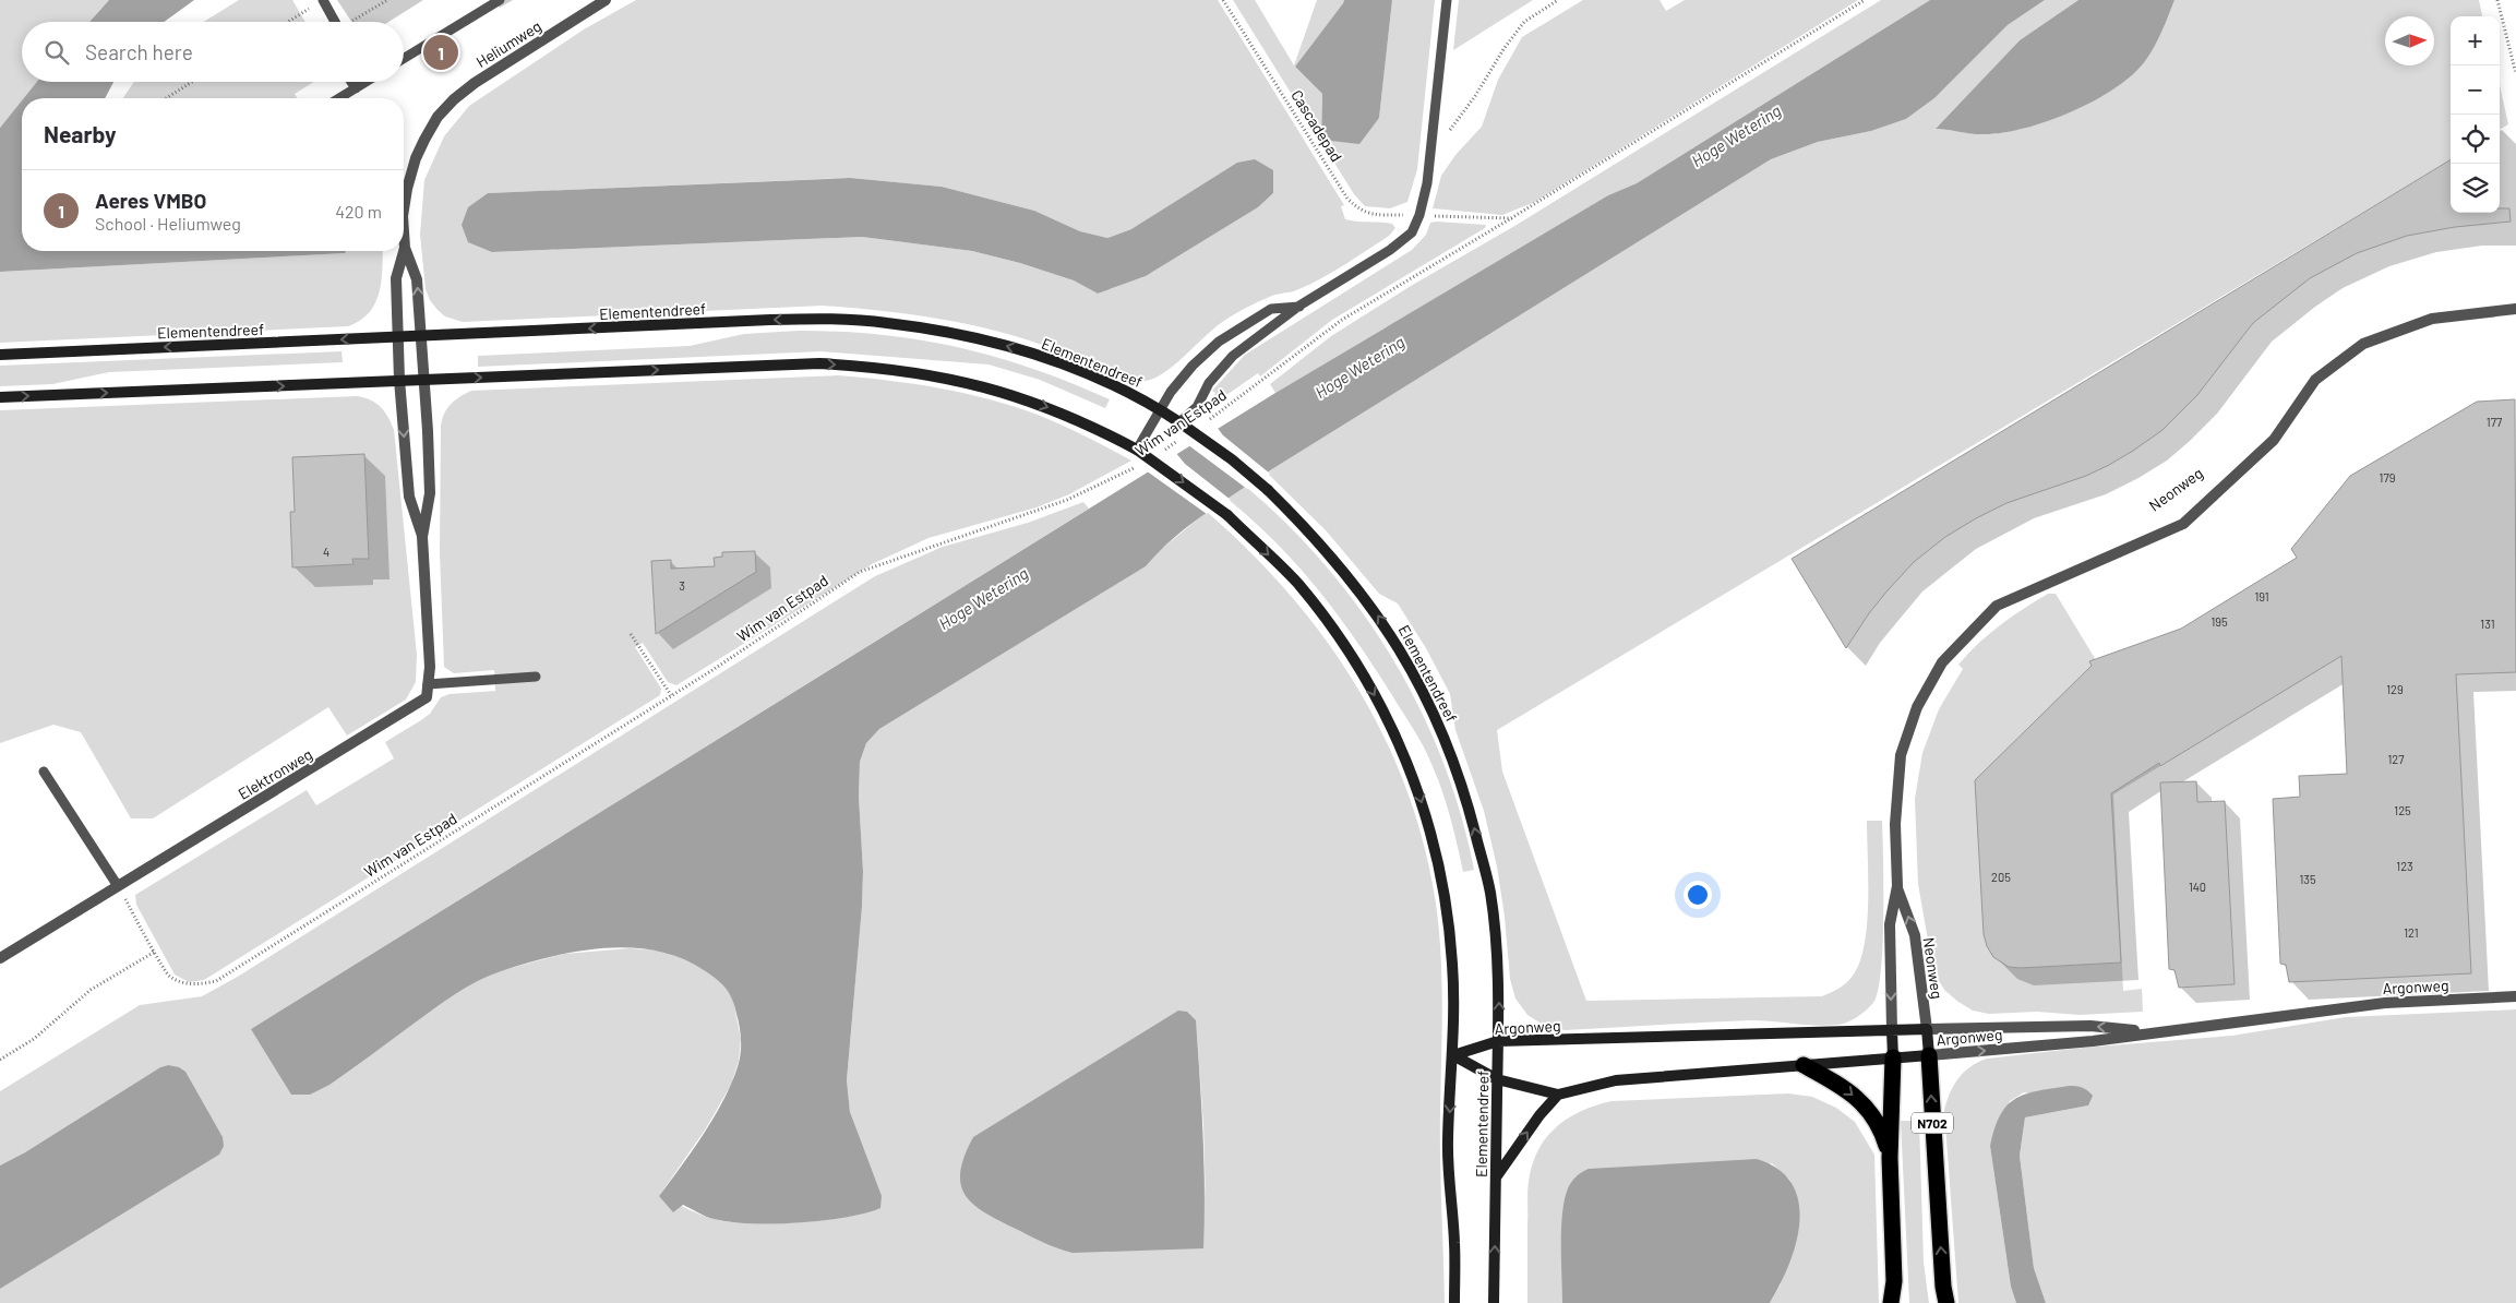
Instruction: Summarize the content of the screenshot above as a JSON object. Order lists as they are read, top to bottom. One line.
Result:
{"streets":{"highway":["N702"],"main road":["Elementendreef","Neonweg","Argonweg"],"street":["Heliumweg","Elektronweg"],"path":["Cascadepad","Wim van Estpad"]},"crossings":[["Heliumweg","Elementendreef"],["Heliumweg","Elektronweg"],["Cascadepad","Wim van Estpad"],["Elementendreef","Elektronweg"],["Elementendreef","Argonweg"],["Wim van Estpad","Elektronweg"],["Neonweg","Argonweg"],["Neonweg","N702"],["Argonweg","N702"]],"water":["Hoge Wetering"],"house_numbers":["177","179","4","3","191","195","131","129","127","125","123","205","135","140","121"],"north":"right","page":{"map_buttons":["+","−"],"search":"Search here","pins":"1","heading":"Nearby","list":[{"mark":"1","name":"Aeres VMBO","note":"School · Heliumweg","value":"420 m"}]}}
